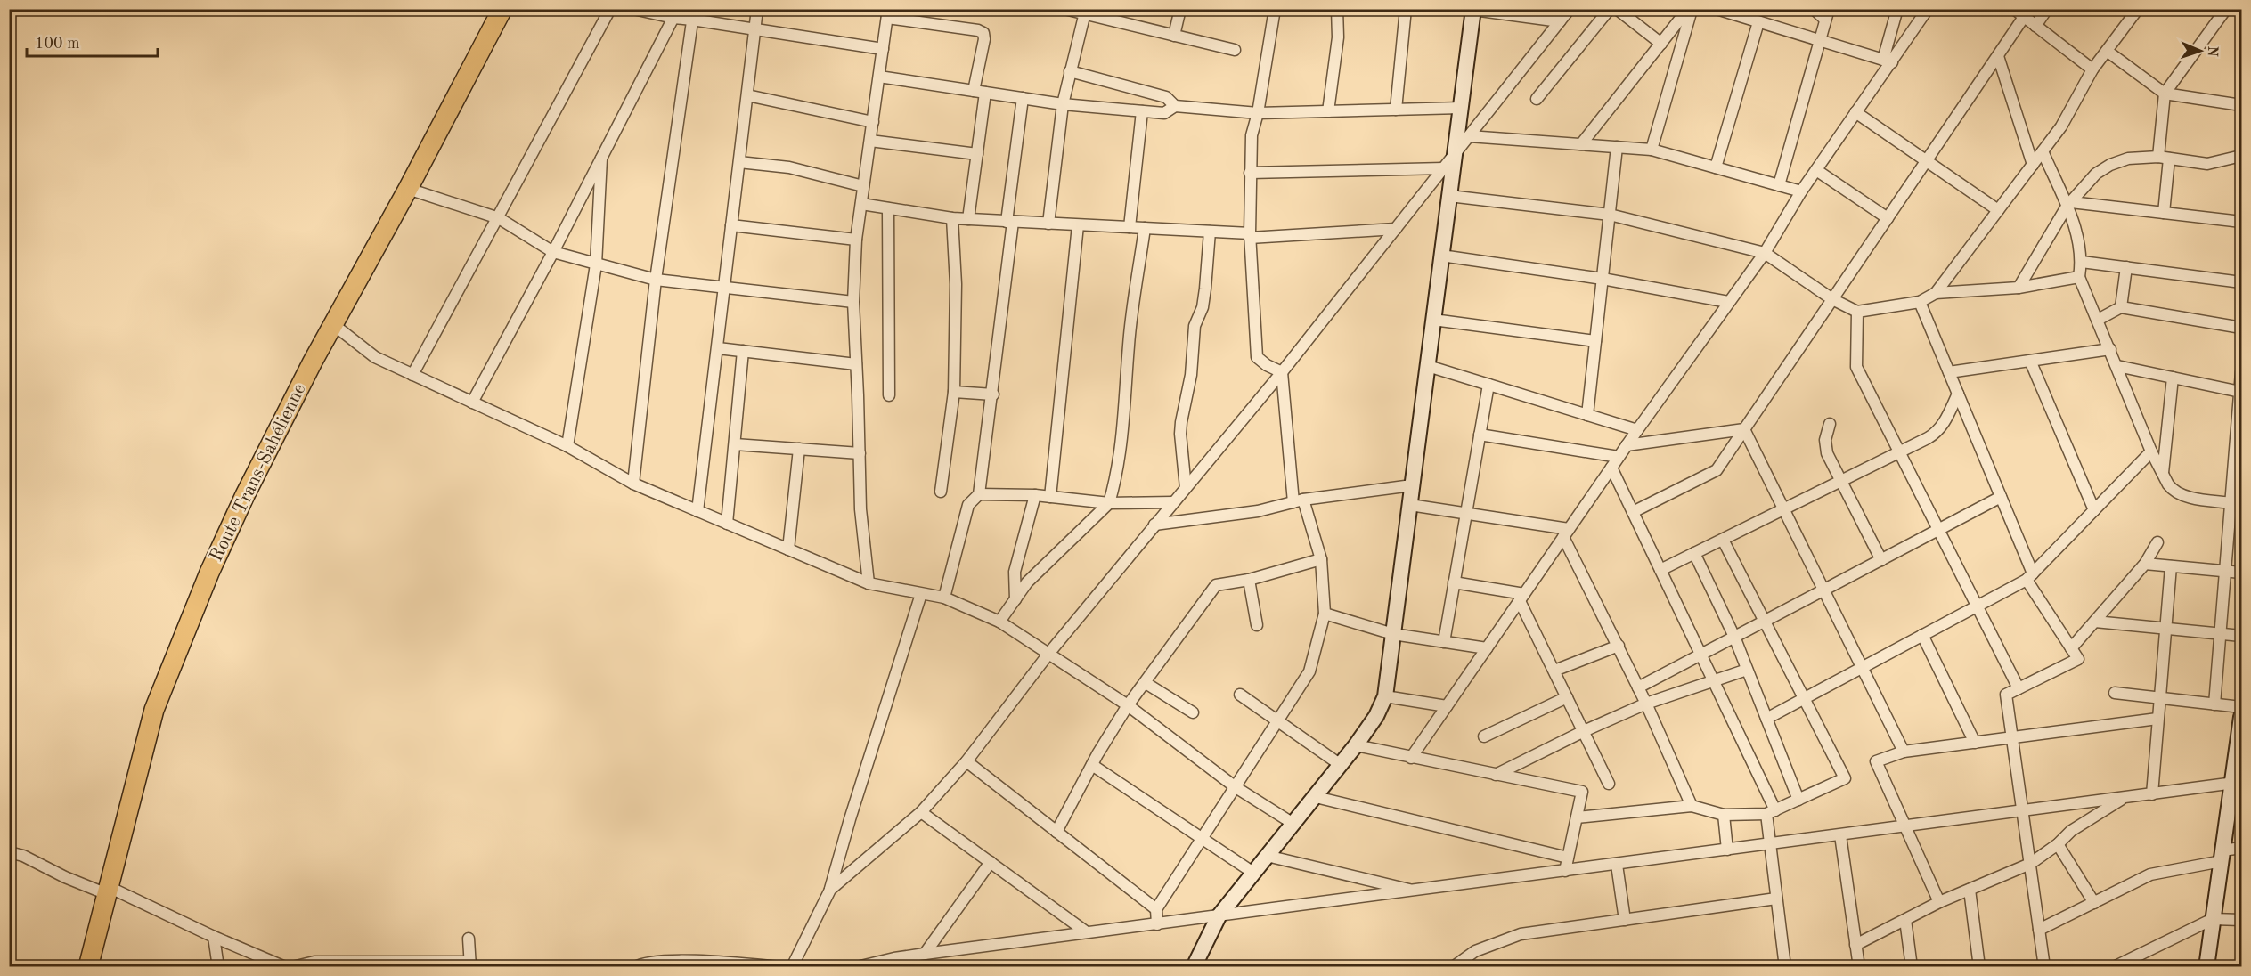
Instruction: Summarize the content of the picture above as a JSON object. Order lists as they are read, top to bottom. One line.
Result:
{"streets":{"highway":["Route Trans-Sahélienne"]},"scale_bar":"100 m","north":"right"}
